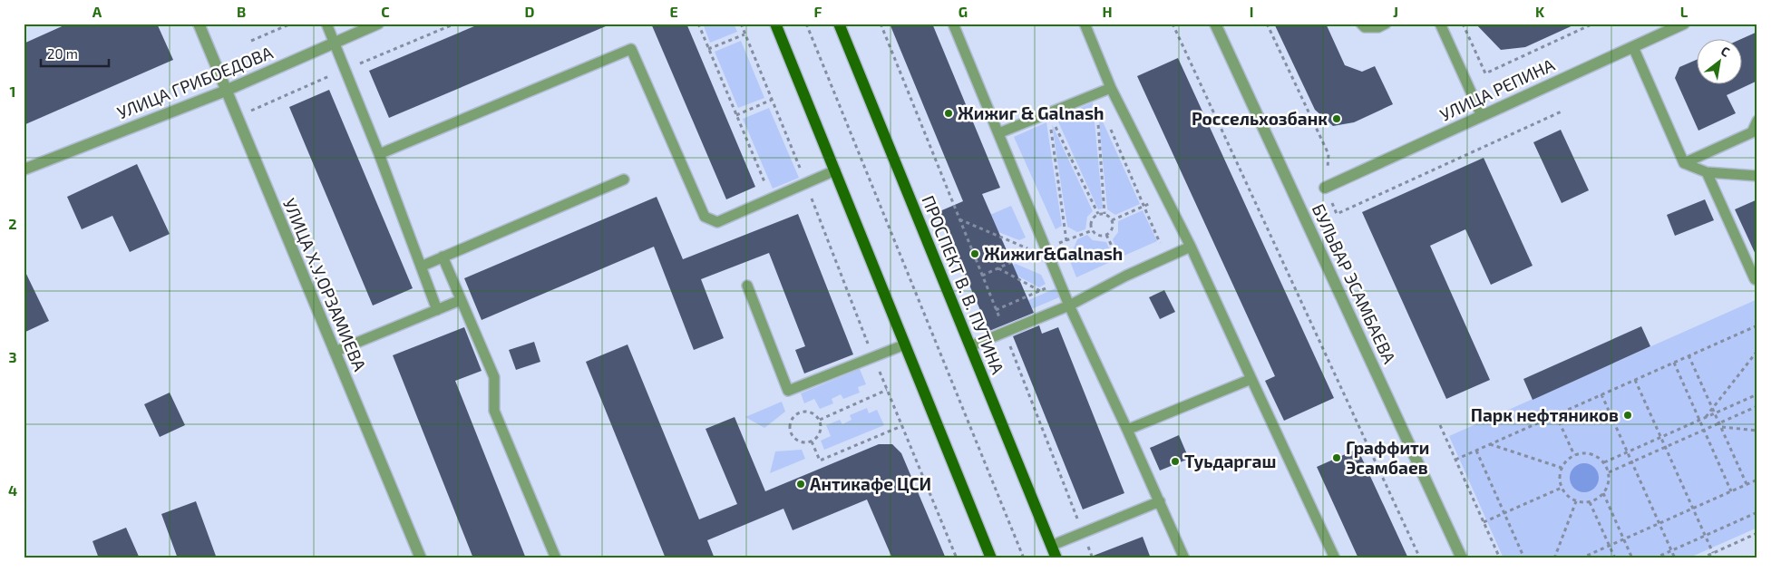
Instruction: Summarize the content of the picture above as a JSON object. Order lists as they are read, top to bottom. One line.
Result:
{"streets":{"main road":["ПРОСПЕКТ В. В. ПУТИНА"],"street":["УЛИЦА ГРИБОЕДОВА","УЛИЦА РЕПИНА","БУЛЬВАР ЭСАМБАЕВА","УЛИЦА Х.У.ОРЗАМИЕВА"]},"crossings":[["УЛИЦА ГРИБОЕДОВА","УЛИЦА Х.У.ОРЗАМИЕВА"]],"places":["Жижиг & Galnash","Россельхозбанк","Жижиг&Galnash","Парк нефтяников","Граффити Эсамбаев","Туьдаргаш","Антикафе ЦСИ"],"scale_bar":"20 m","north":"top right","grid":{"columns":["A","B","C","D","E","F","G","H","I","J","K","L"],"rows":["1","2","3","4"]}}
